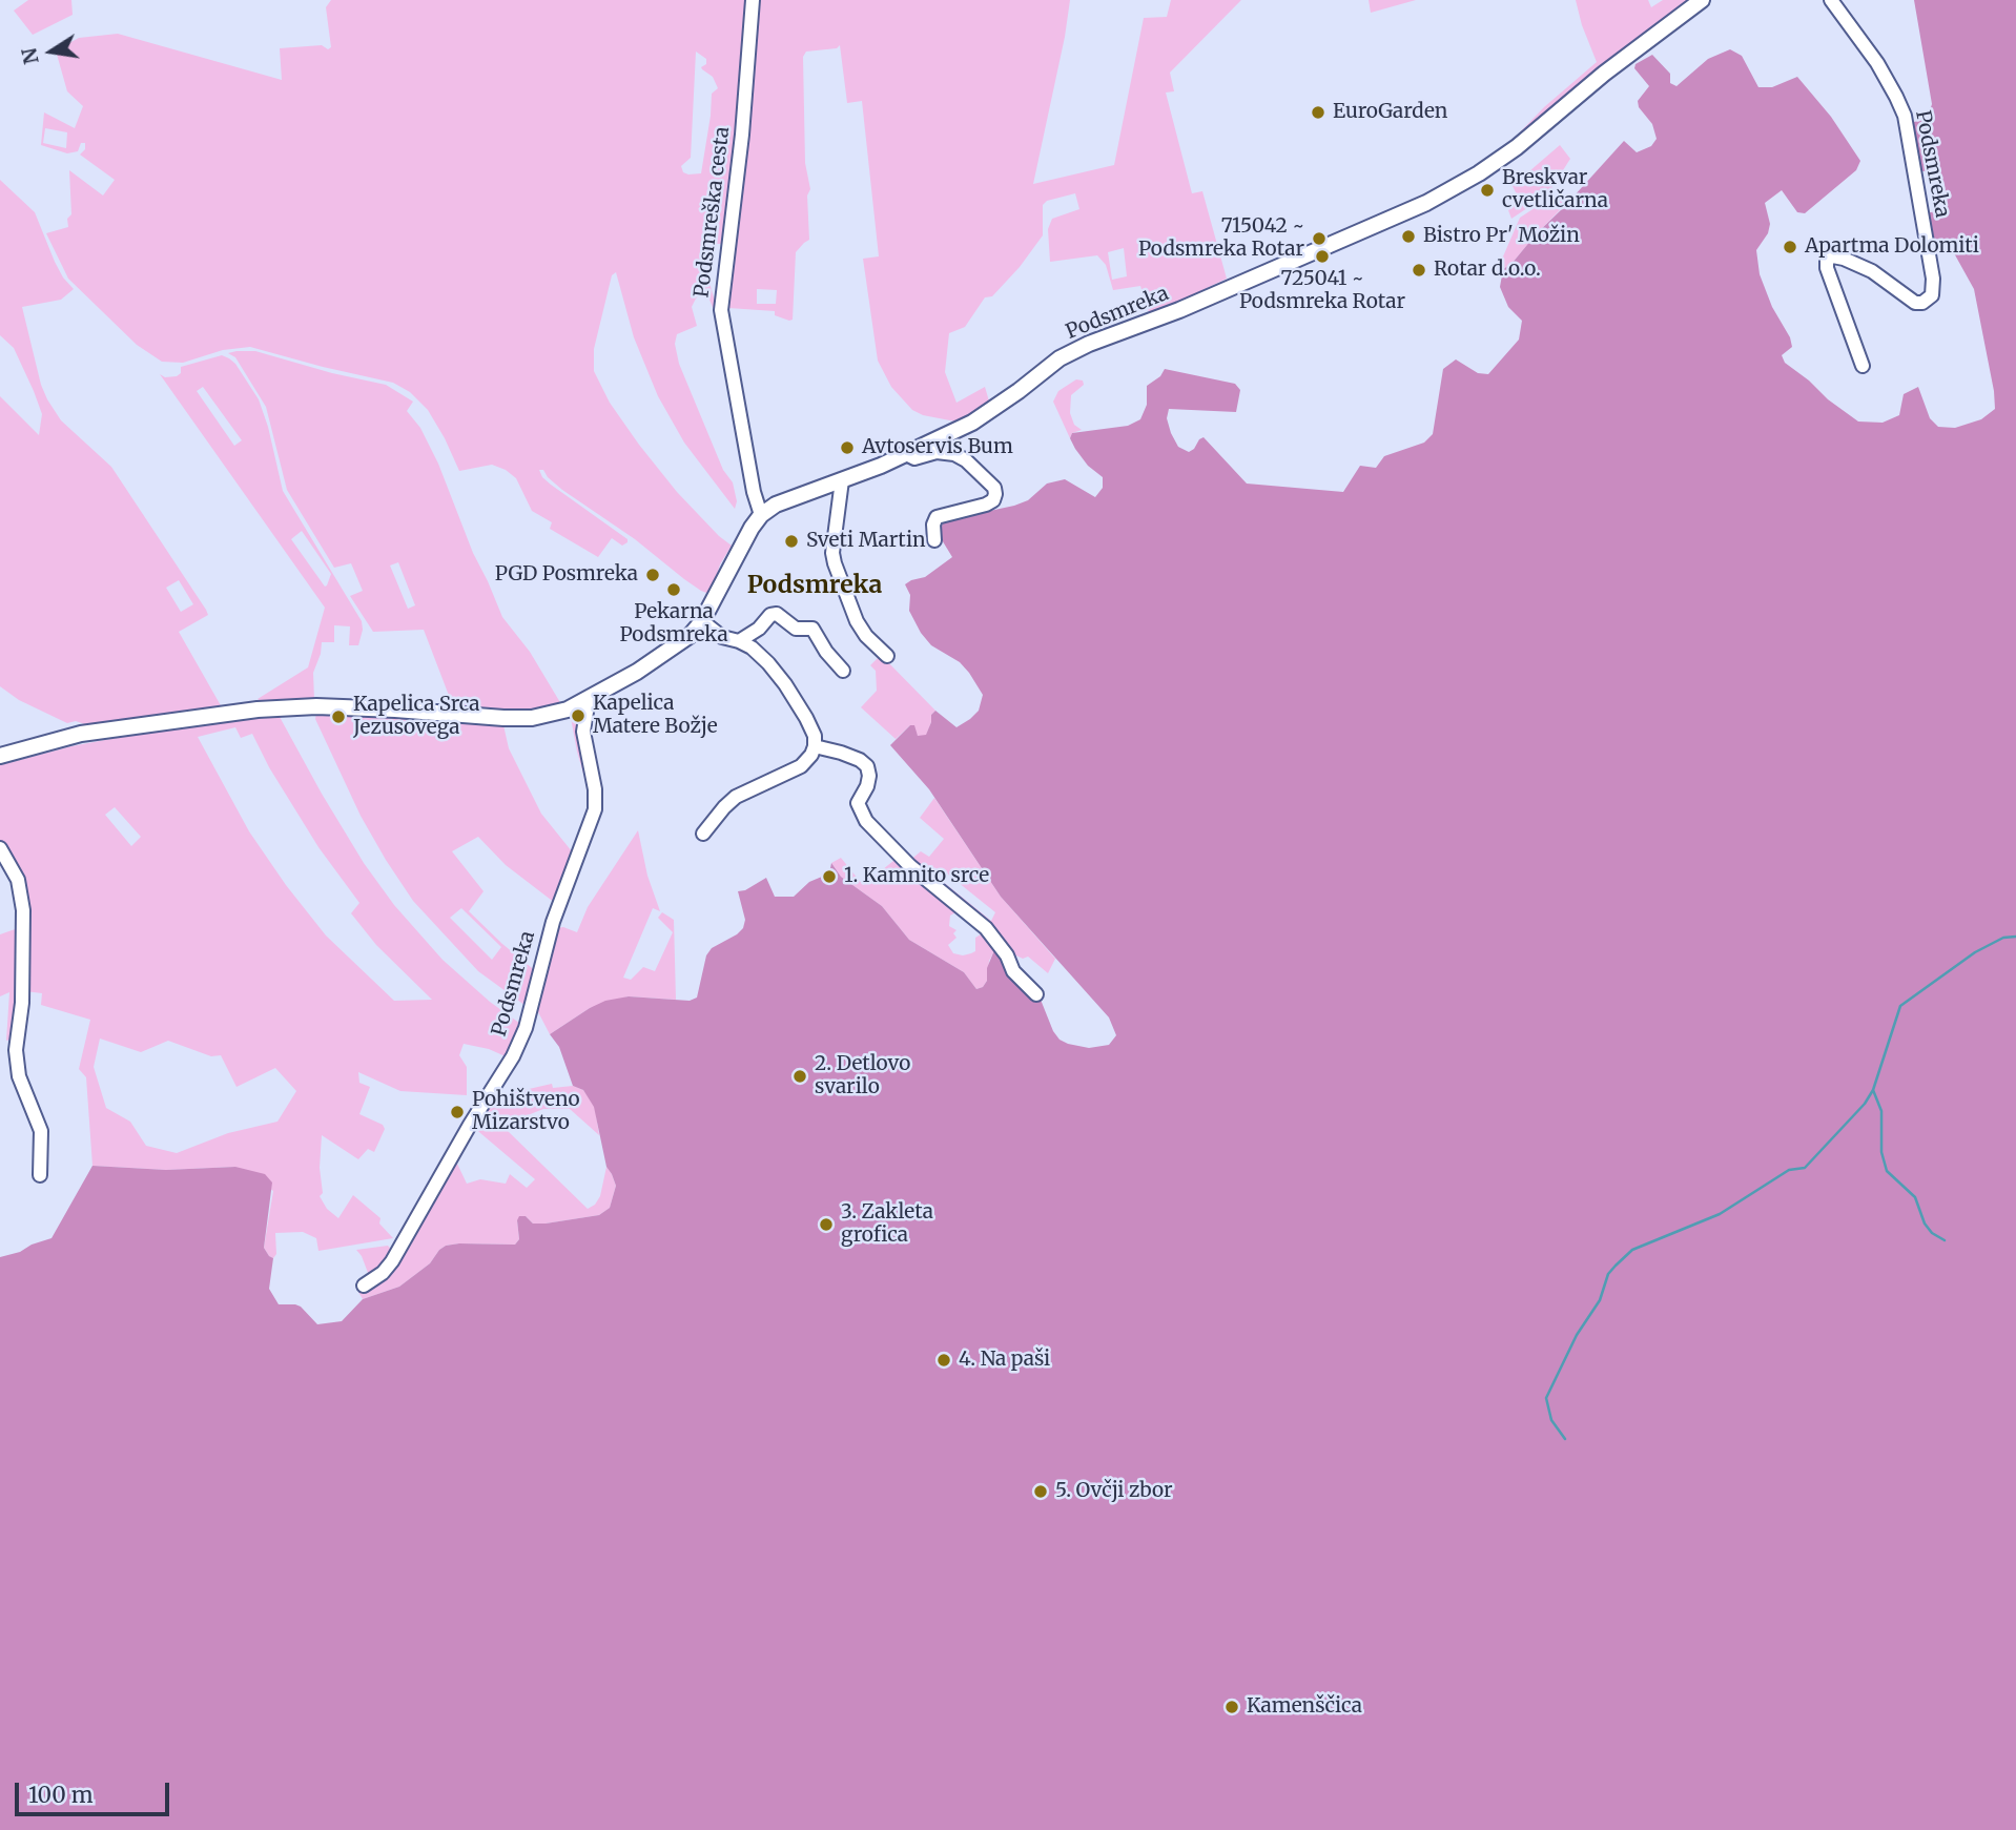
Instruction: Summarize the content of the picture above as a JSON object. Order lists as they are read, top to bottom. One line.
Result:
{"streets":{"street":["Podsmreka","Podsmreška cesta"]},"crossings":[["Podsmreka","Podsmreška cesta"]],"districts":["Podsmreka"],"places":["EuroGarden","Breskvar cvetličarna","Bistro Pr' Možin","715042 ~ Podsmreka Rotar","Apartma Dolomiti","725041 ~ Podsmreka Rotar","Rotar d.o.o.","Avtoservis Bum","Sveti Martin","PGD Posmreka","Pekarna Podsmreka","Kapelica Matere Božje","Kapelica Srca Jezusovega","1. Kamnito srce","2. Detlovo svarilo","Pohištveno Mizarstvo","3. Zakleta grofica","4. Na paši","5. Ovčji zbor","Kamenščica"],"scale_bar":"100 m","north":"left"}
